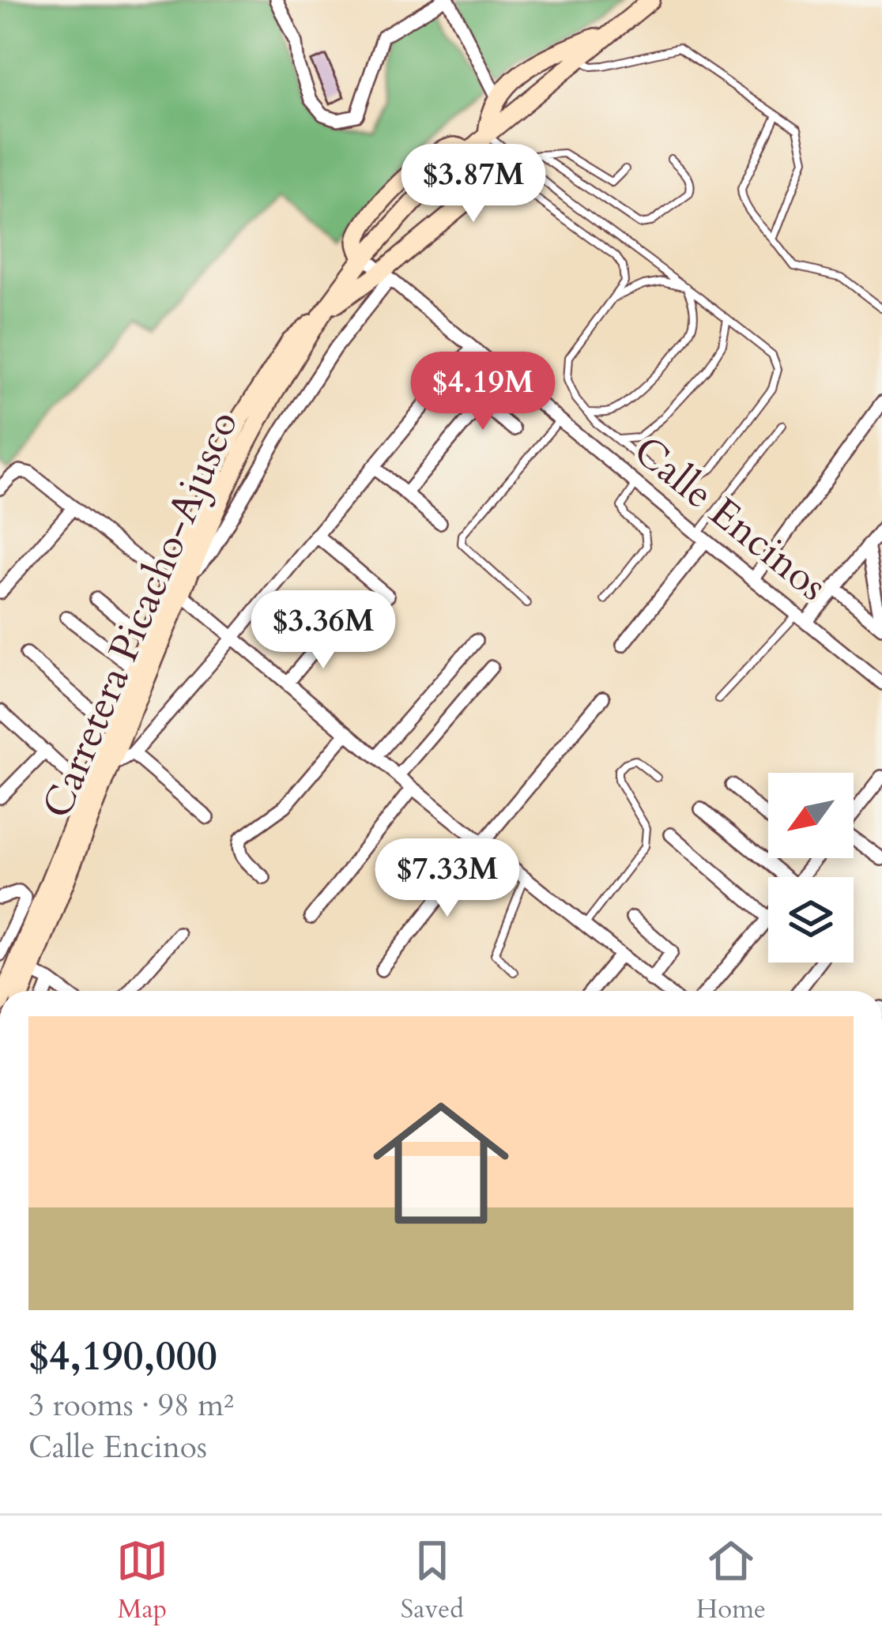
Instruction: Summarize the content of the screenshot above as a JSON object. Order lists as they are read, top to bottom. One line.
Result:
{"streets":{"main road":["Carretera Picacho-Ajusco"],"street":["Calle Encinos"]},"crossings":[["Calle Encinos","Carretera Picacho-Ajusco"]],"north":"bottom left","page":{"price":["$3.87M","$4.19M","$3.36M","$7.33M"],"list":[{"name":"$4,190,000","note":"3 rooms · 98 m² · Calle Encinos"}],"tabs":["Map","Saved","Home"]}}
